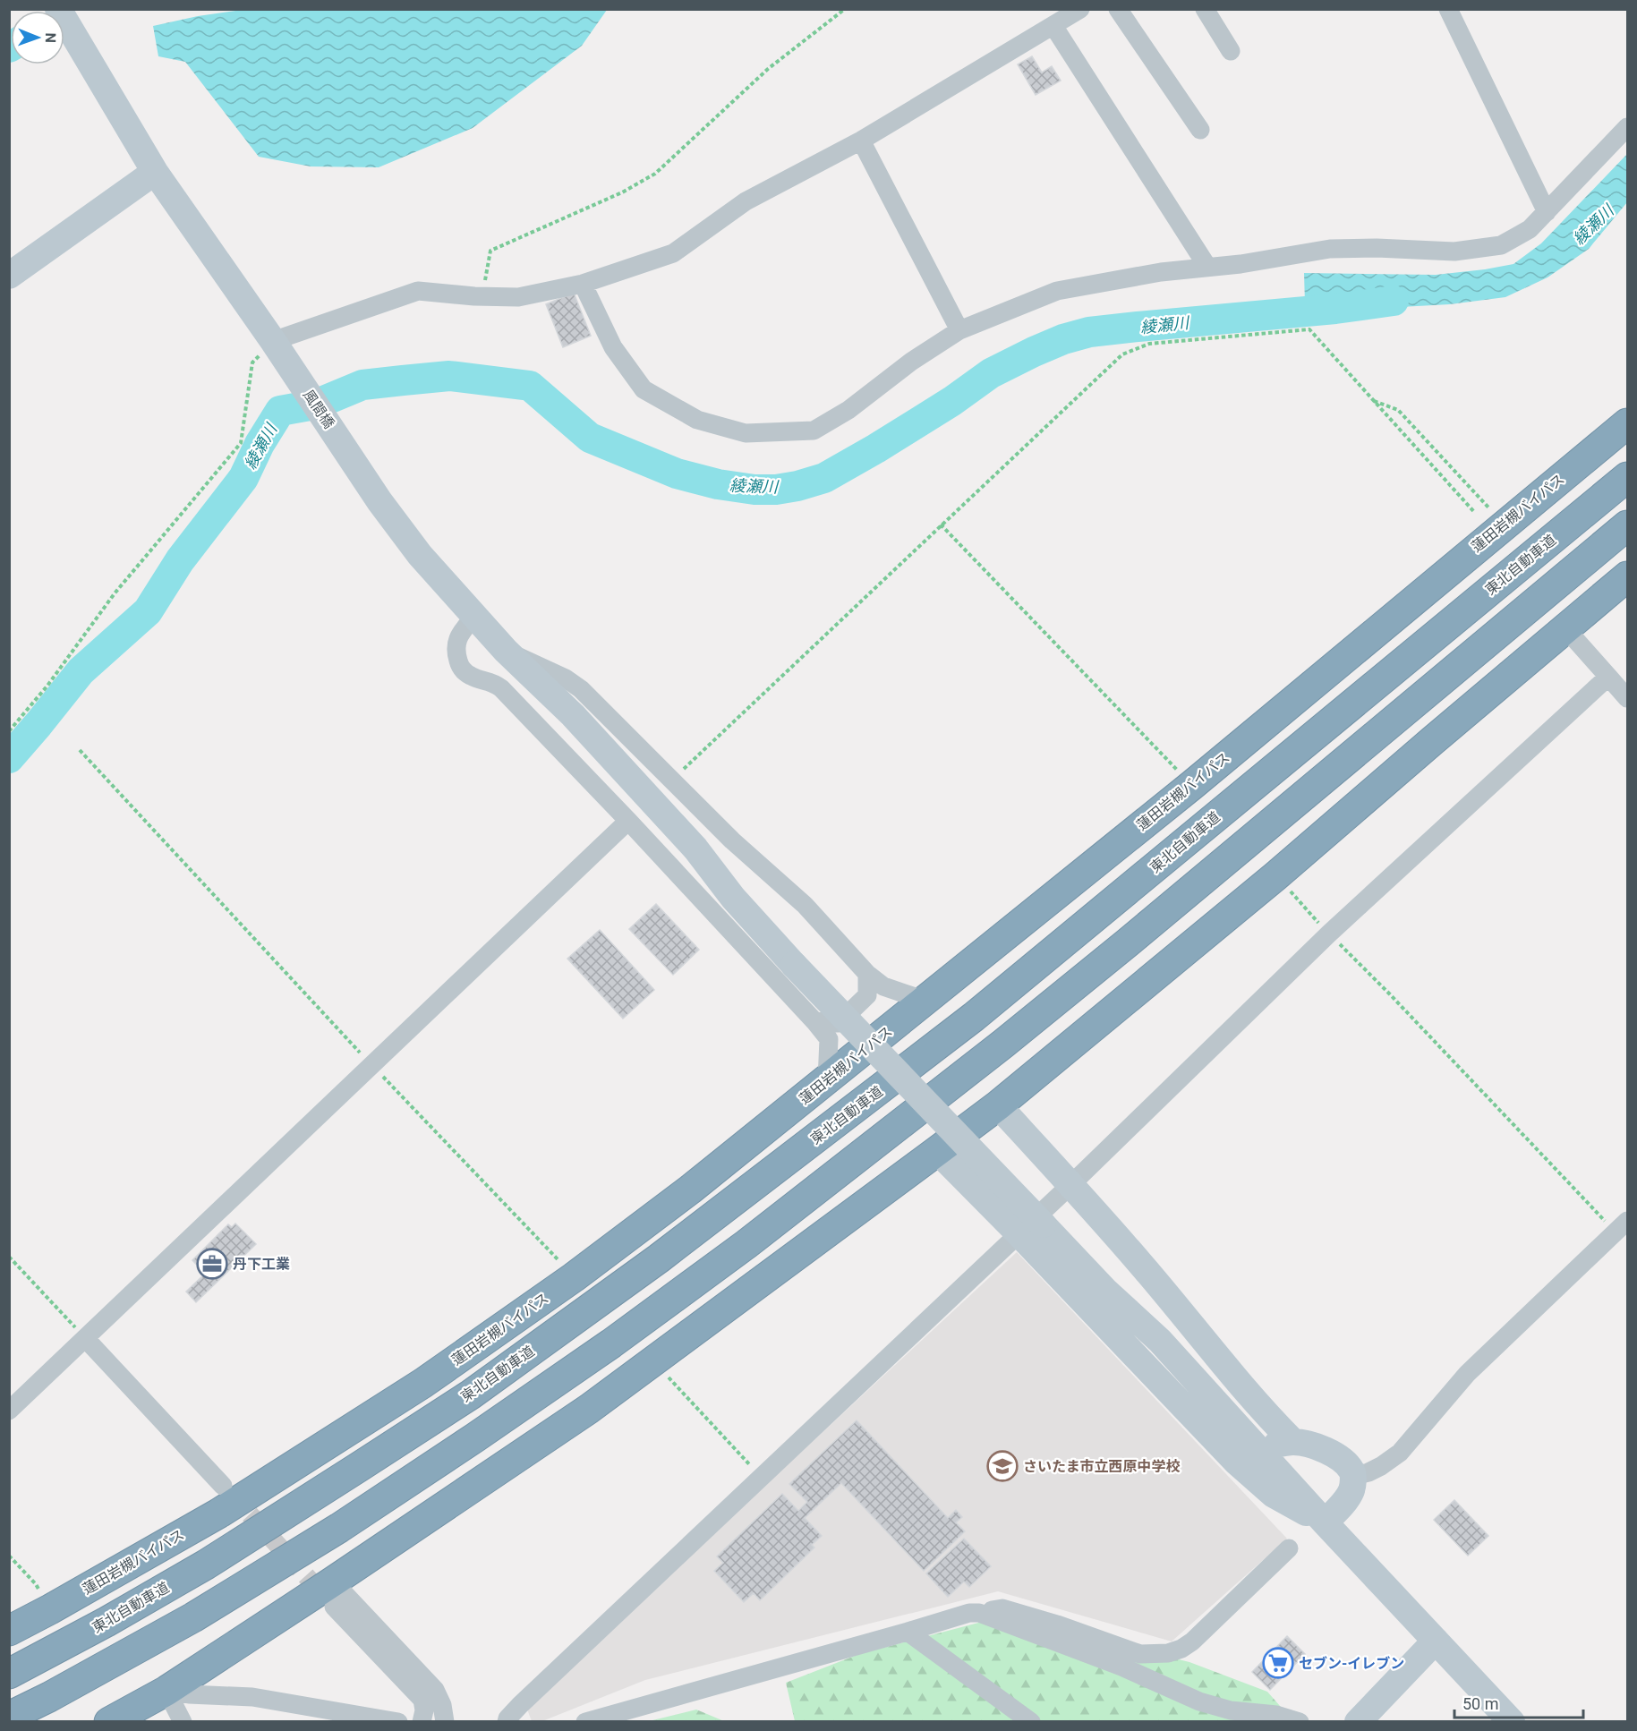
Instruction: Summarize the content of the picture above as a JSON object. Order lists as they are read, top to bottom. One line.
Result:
{"streets":{"highway":["蓮田岩槻バイパス","東北自動車道"],"street":["風間橋"]},"water":["綾瀬川"],"places":{"office":["丹下工業"],"school or university":["さいたま市立西原中学校"],"supermarket":["セブン-イレブン"]},"scale_bar":"50 m","north":"right"}
